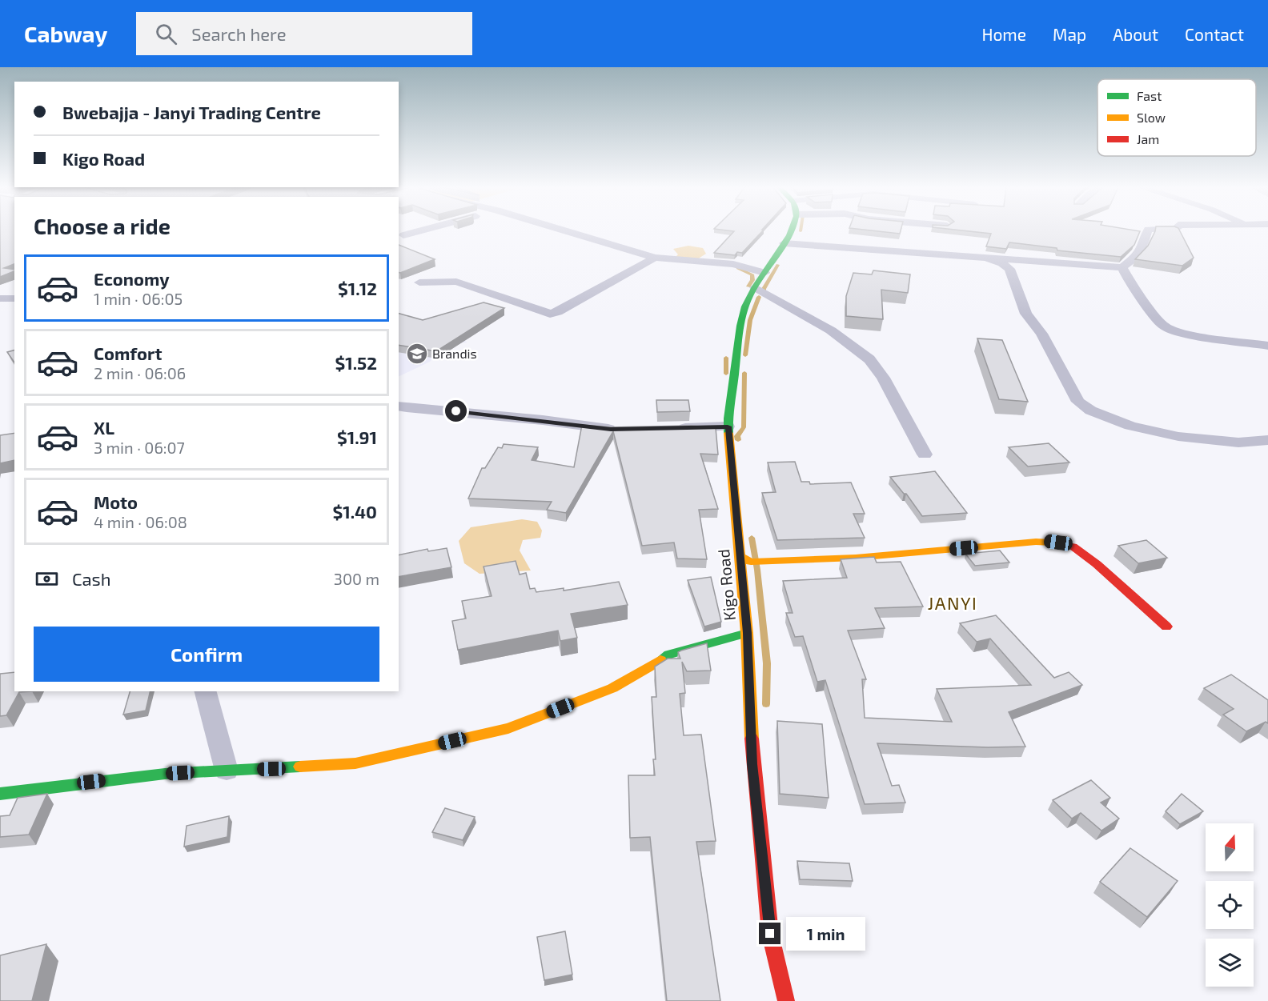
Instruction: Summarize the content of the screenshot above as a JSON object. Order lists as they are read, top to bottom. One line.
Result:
{"streets":{"street":["Kigo Road"]},"districts":["JANYI"],"places":{"school or university":["Brandis"]},"legend":["Fast","Slow","Jam"],"north":"top","page":{"header":"Cabway","search":"Search here","nav":["Home","Map","About","Contact"],"banner":["Bwebajja - Janyi Trading Centre","Kigo Road"],"heading":"Choose a ride","list":[{"name":"Economy","note":"1 min · 06:05","value":"$1.12"},{"name":"Comfort","note":"2 min · 06:06","value":"$1.52"},{"name":"XL","note":"3 min · 06:07","value":"$1.91"},{"name":"Moto","note":"4 min · 06:08","value":"$1.40"}],"pay":["Cash","300 m"],"buttons":"Confirm","bubble":"1 min"}}
